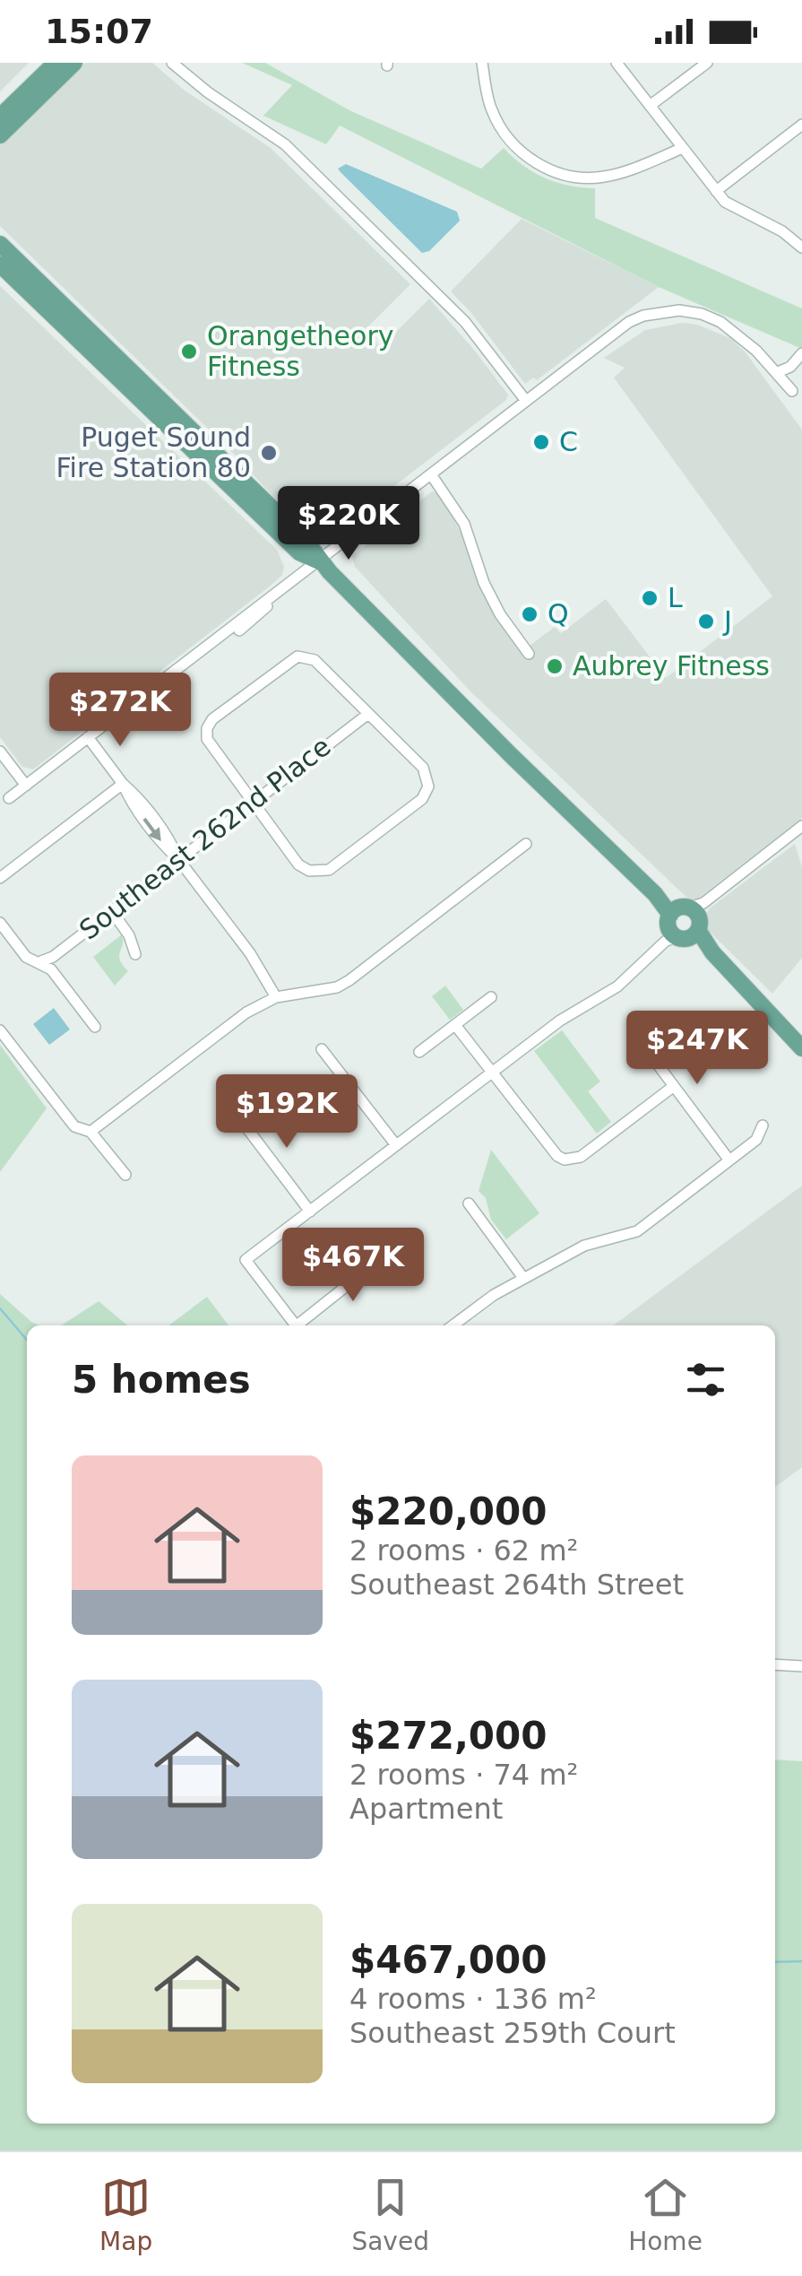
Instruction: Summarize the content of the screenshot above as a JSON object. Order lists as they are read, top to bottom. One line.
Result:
{"streets":{"street":["Southeast 262nd Place"]},"places":["Orangetheory Fitness","C","Puget Sound Fire Station 80","L","Q","J","Aubrey Fitness"],"page":{"status":"15:07","price":["$220K","$272K","$247K","$192K","$467K"],"heading":"5 homes","list":[{"name":"$220,000","note":"2 rooms · 62 m² · Southeast 264th Street"},{"name":"$272,000","note":"2 rooms · 74 m² · Apartment"},{"name":"$467,000","note":"4 rooms · 136 m² · Southeast 259th Court"}],"tabs":["Map","Saved","Home"]}}
